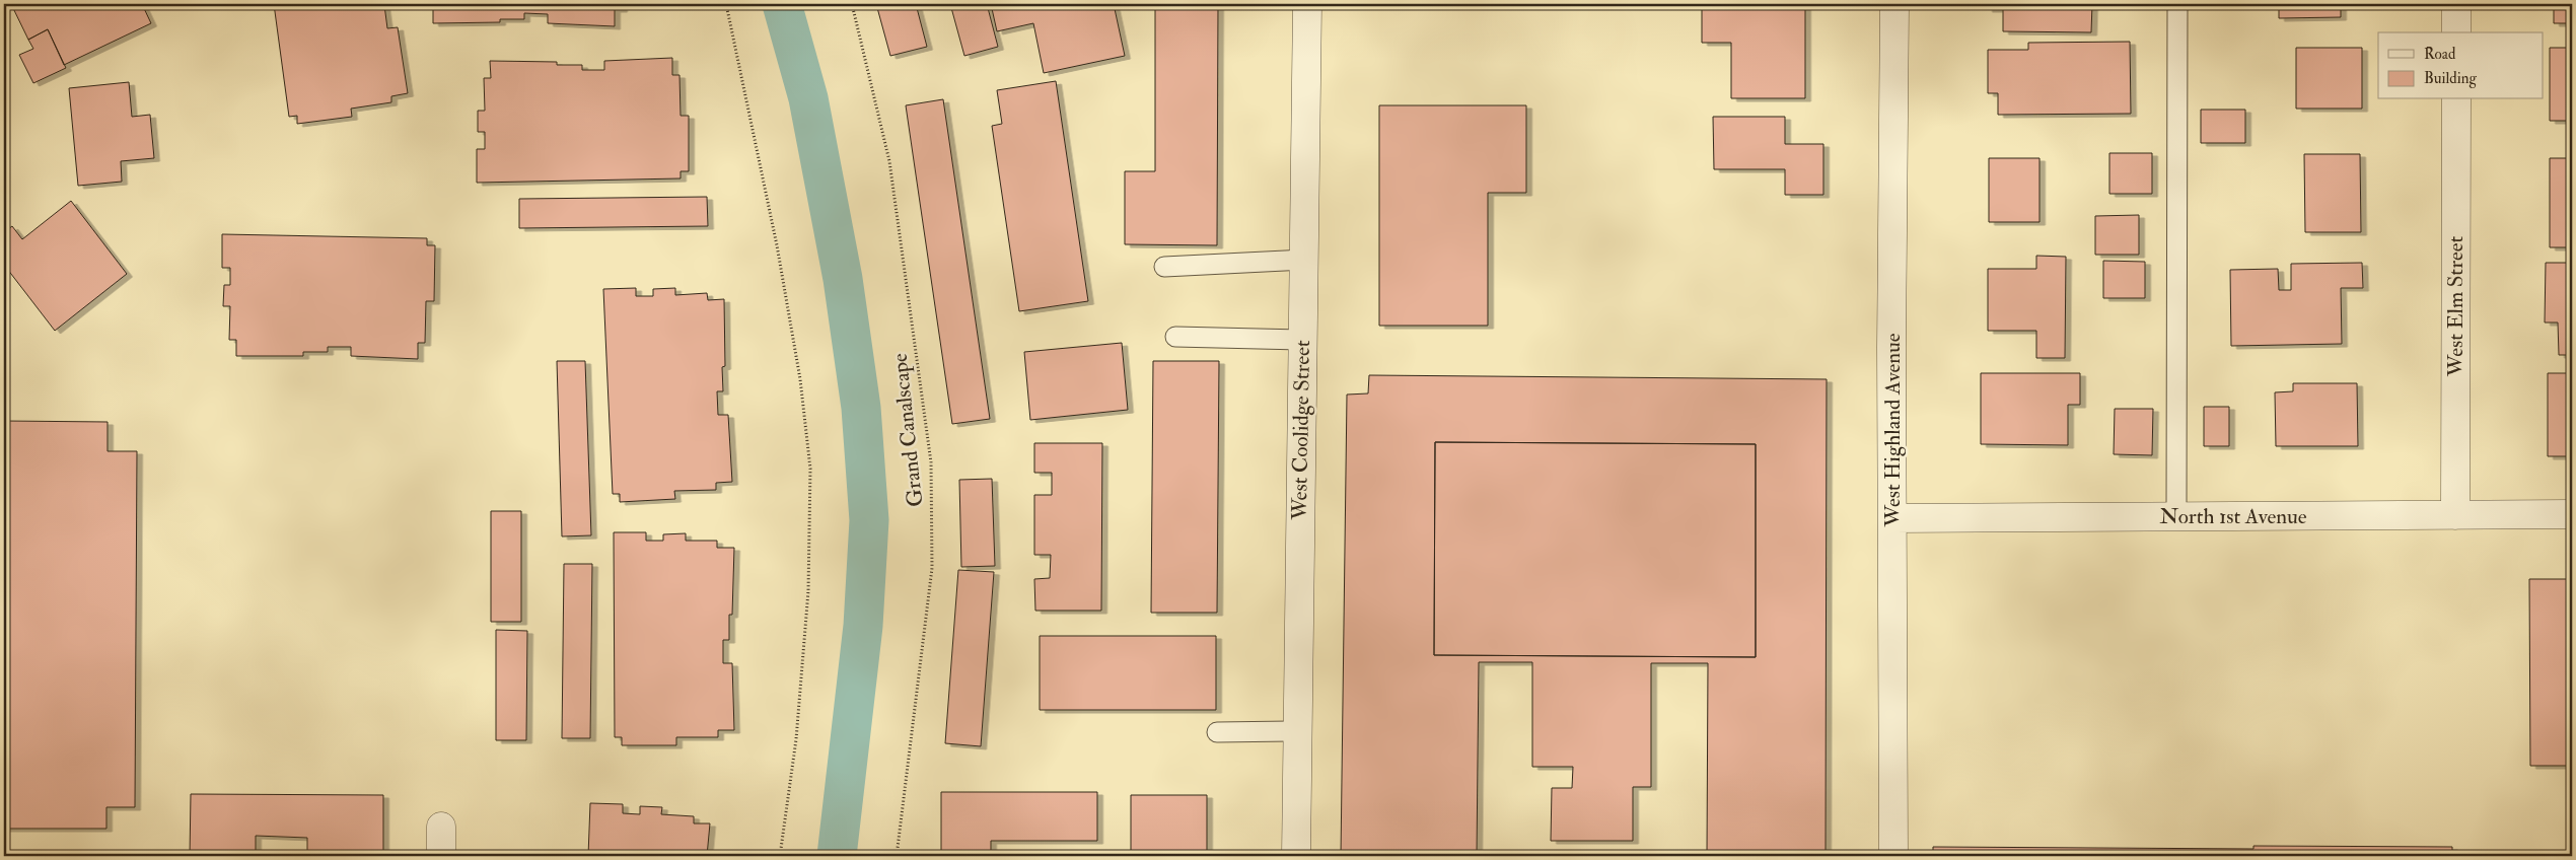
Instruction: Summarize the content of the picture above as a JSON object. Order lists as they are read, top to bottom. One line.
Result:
{"streets":{"street":["West Elm Street","West Coolidge Street","West Highland Avenue","North 1st Avenue"],"path":["Grand Canalscape"]},"crossings":[["West Elm Street","North 1st Avenue"],["West Highland Avenue","North 1st Avenue"]],"legend":["Road","Building"]}
